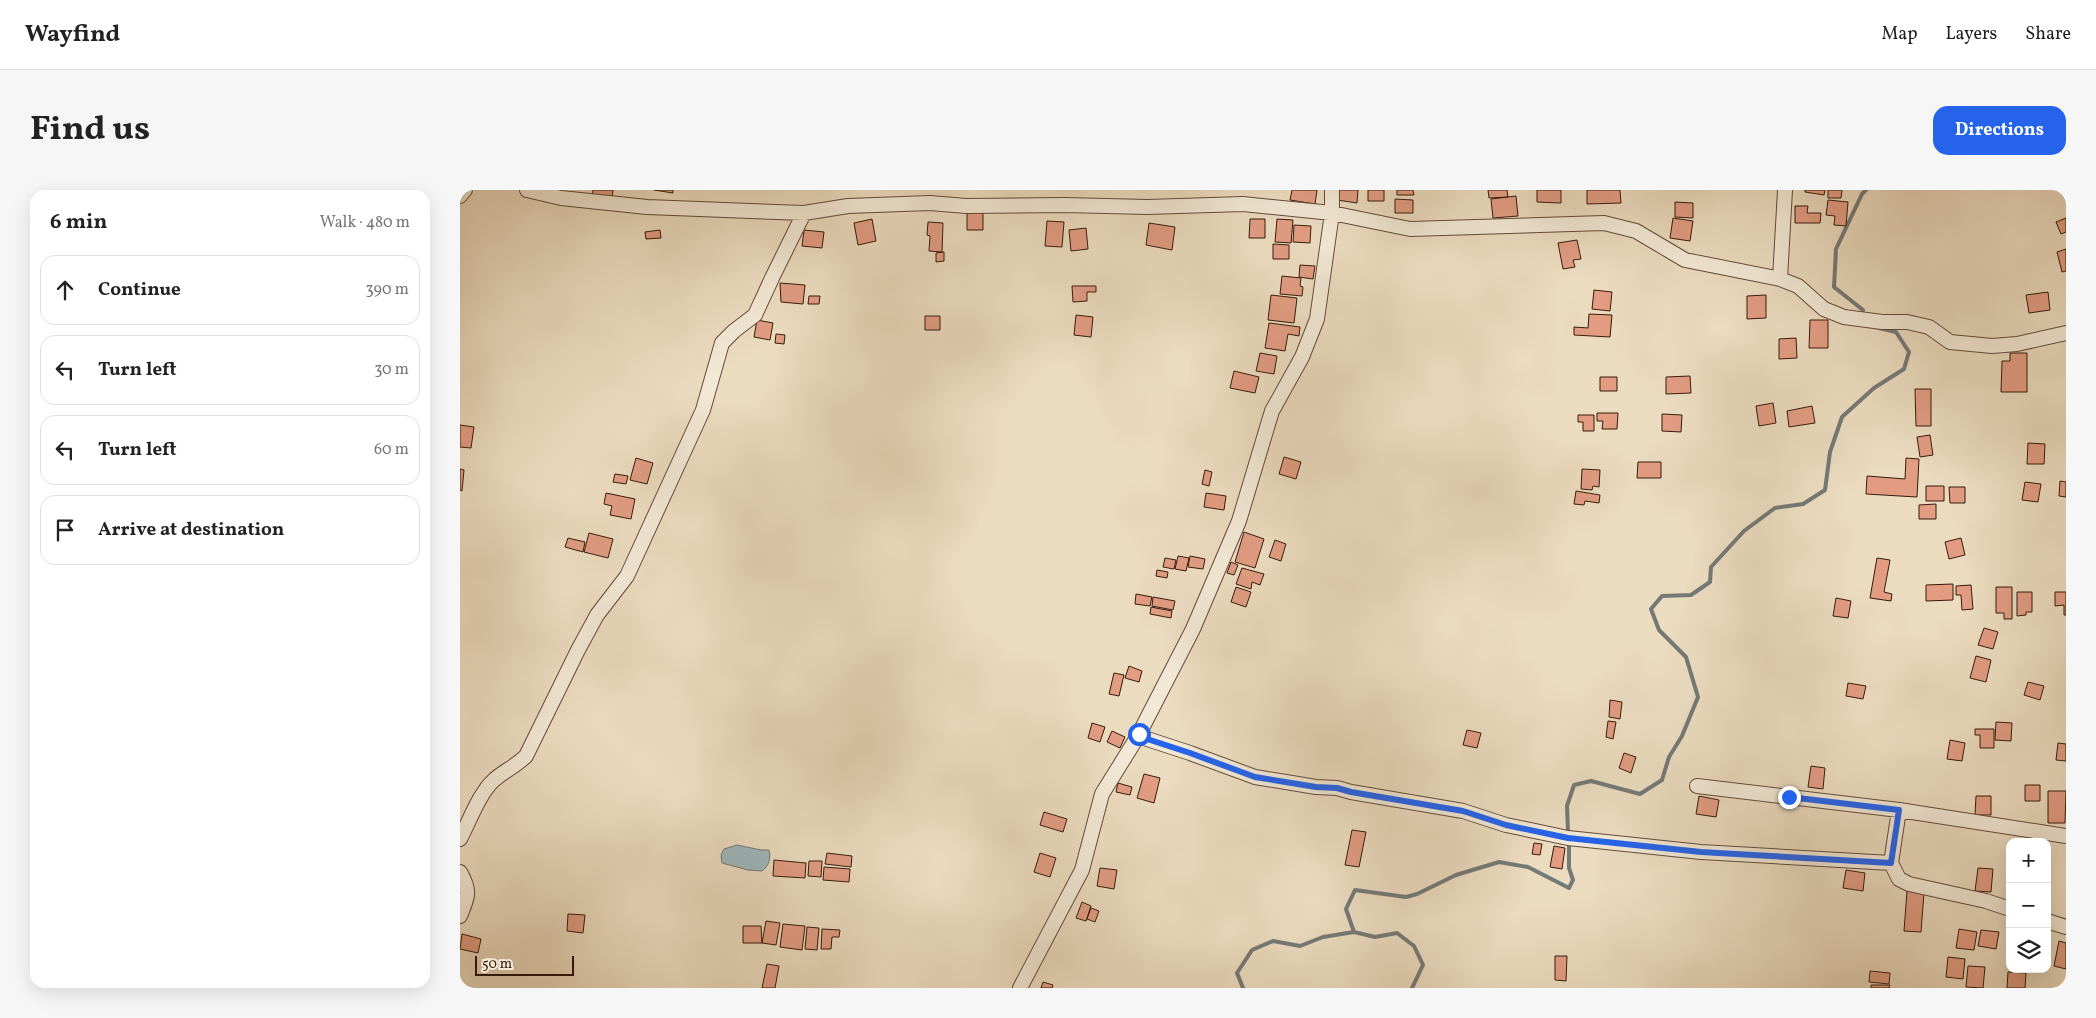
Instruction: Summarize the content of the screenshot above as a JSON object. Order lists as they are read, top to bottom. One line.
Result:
{"scale_bar":"50 m","page":{"header":"Wayfind","nav":["Map","Layers","Share"],"title":"Find us","buttons":"Directions","heading":["6 min","Walk · 480 m"],"list":[["Continue","390 m"],["Turn left","30 m"],["Turn left","60 m"],"Arrive at destination"],"map_buttons":["+","−"],"scale":"50 m"}}
